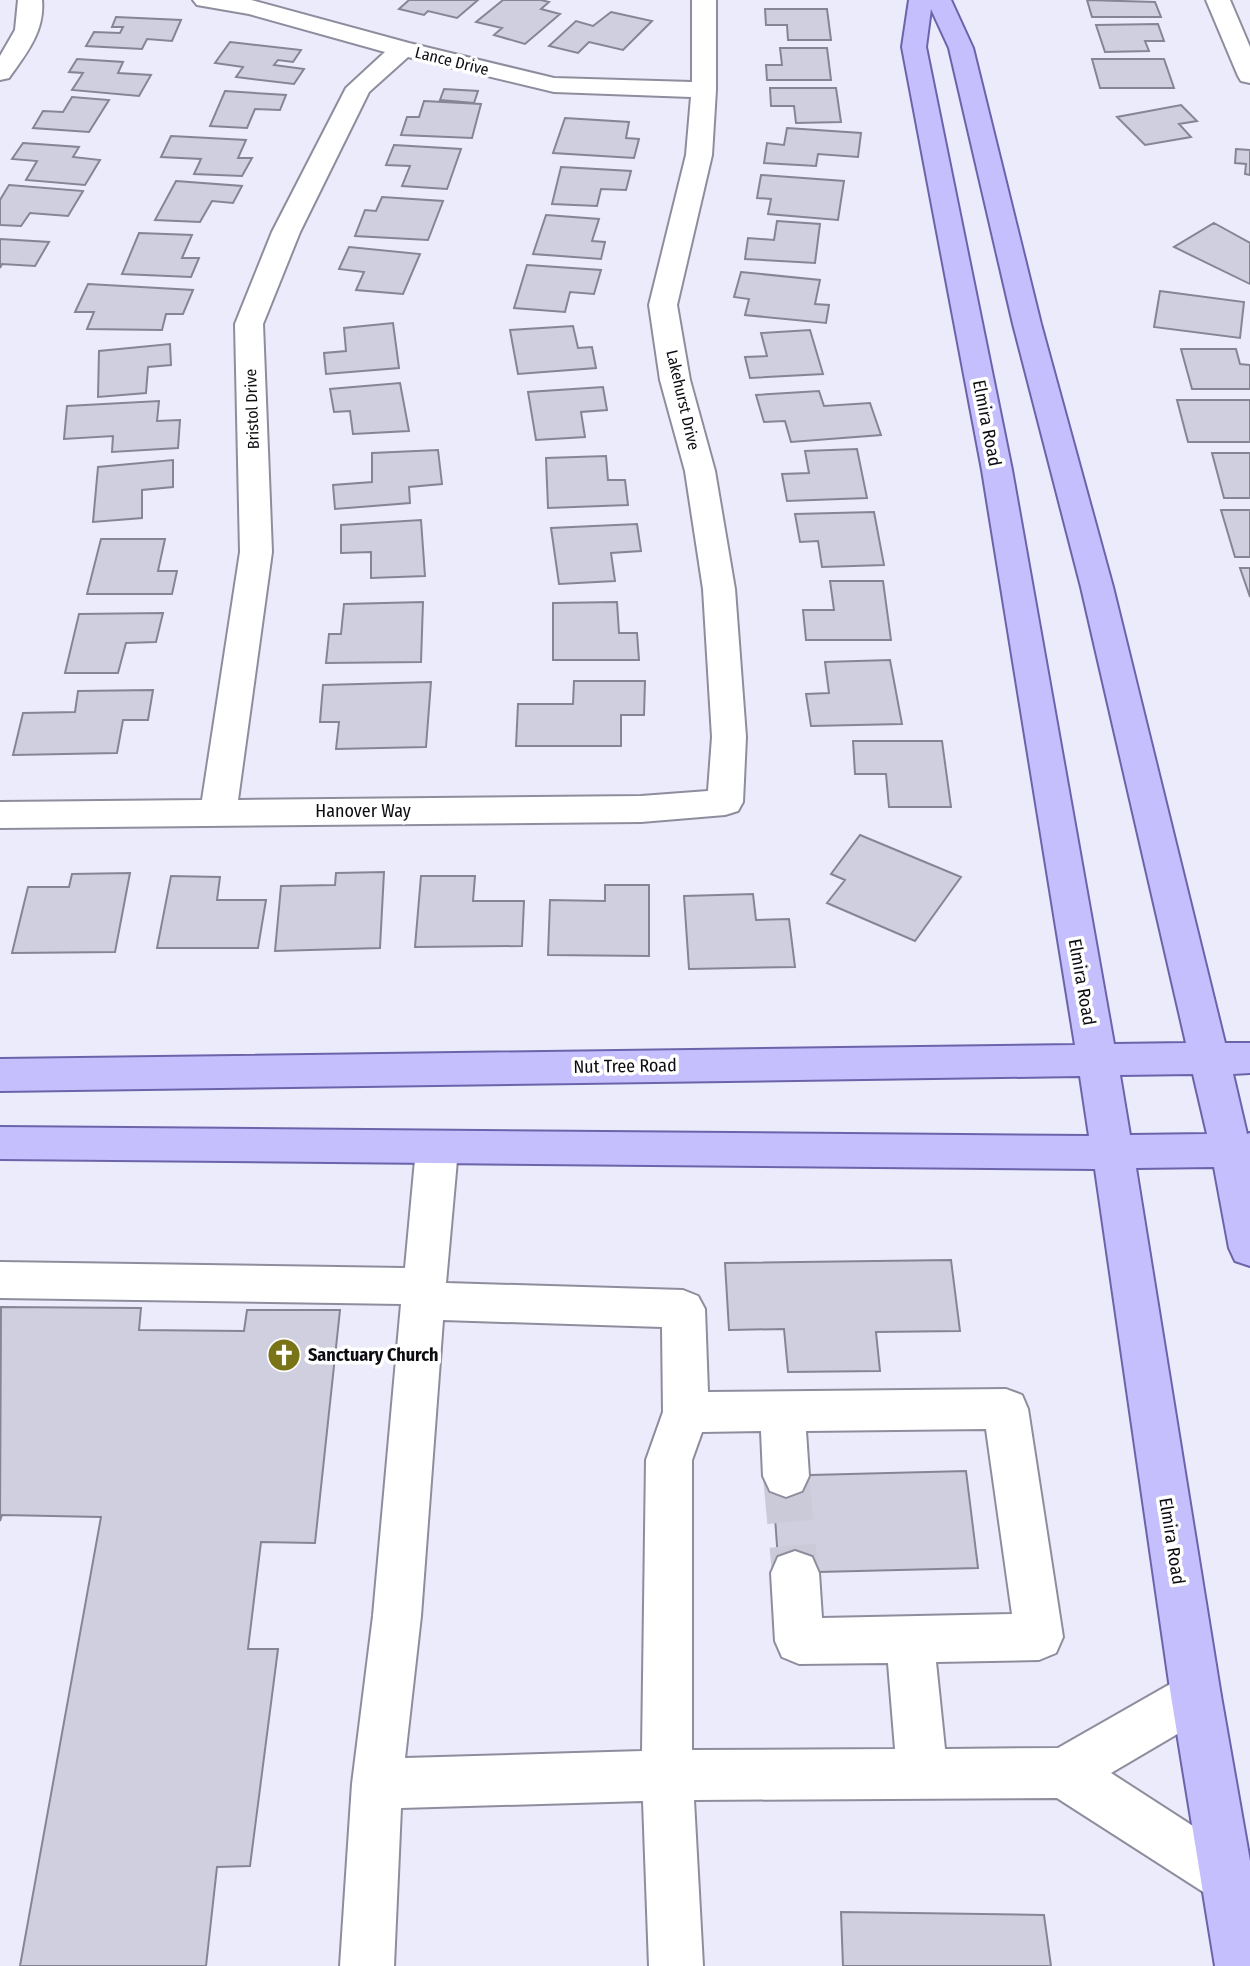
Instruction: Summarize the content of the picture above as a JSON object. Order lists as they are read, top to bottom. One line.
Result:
{"streets":{"main road":["Elmira Road","Nut Tree Road"],"street":["Lance Drive","Lakehurst Drive","Bristol Drive","Hanover Way"]},"crossings":[["Lance Drive","Lakehurst Drive"],["Lance Drive","Bristol Drive"],["Lakehurst Drive","Hanover Way"],["Bristol Drive","Hanover Way"],["Elmira Road","Nut Tree Road"]],"places":{"church":["Sanctuary Church"]}}
